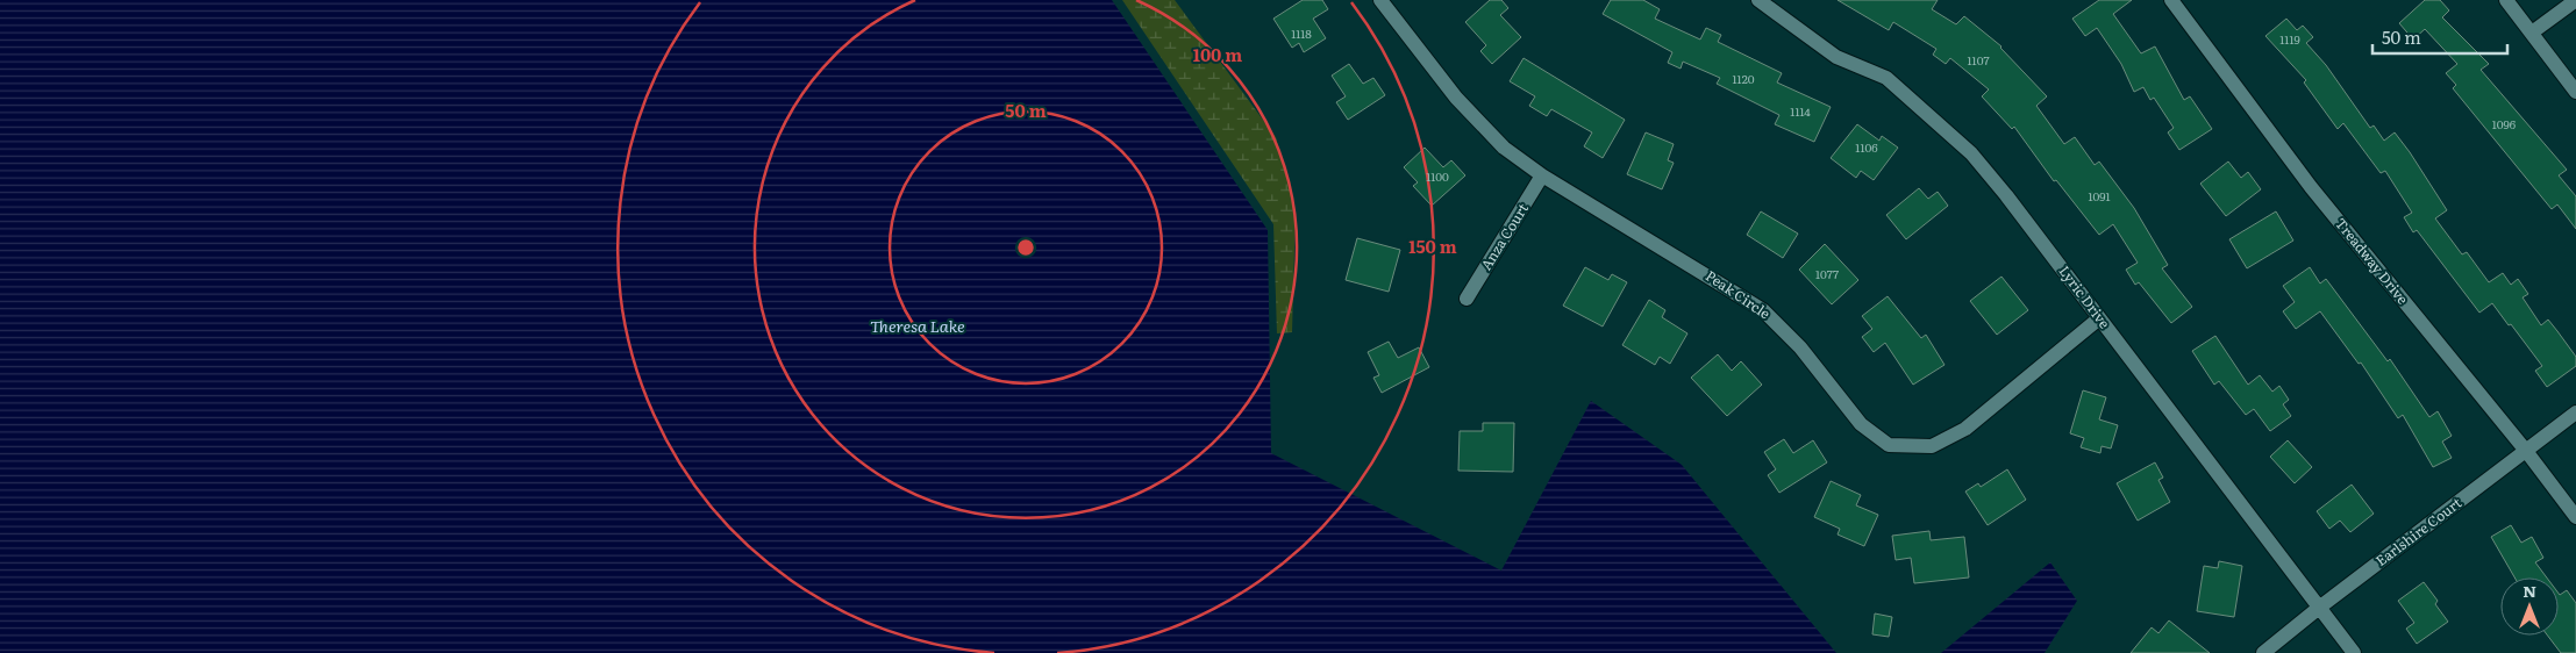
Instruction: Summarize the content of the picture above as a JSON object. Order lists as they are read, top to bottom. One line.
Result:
{"streets":{"street":["Anza Court","Treadway Drive","Peak Circle","Lyric Drive","Earlshire Court"]},"crossings":[["Anza Court","Peak Circle"],["Treadway Drive","Earlshire Court"],["Peak Circle","Lyric Drive"],["Lyric Drive","Earlshire Court"]],"water":["Theresa Lake"],"house_numbers":["1118","1119","1107","1120","1114","1096","1106","1100","1091","1077"],"scale_bar":"50 m","north":"top","rings":["100 m","50 m","150 m"]}
